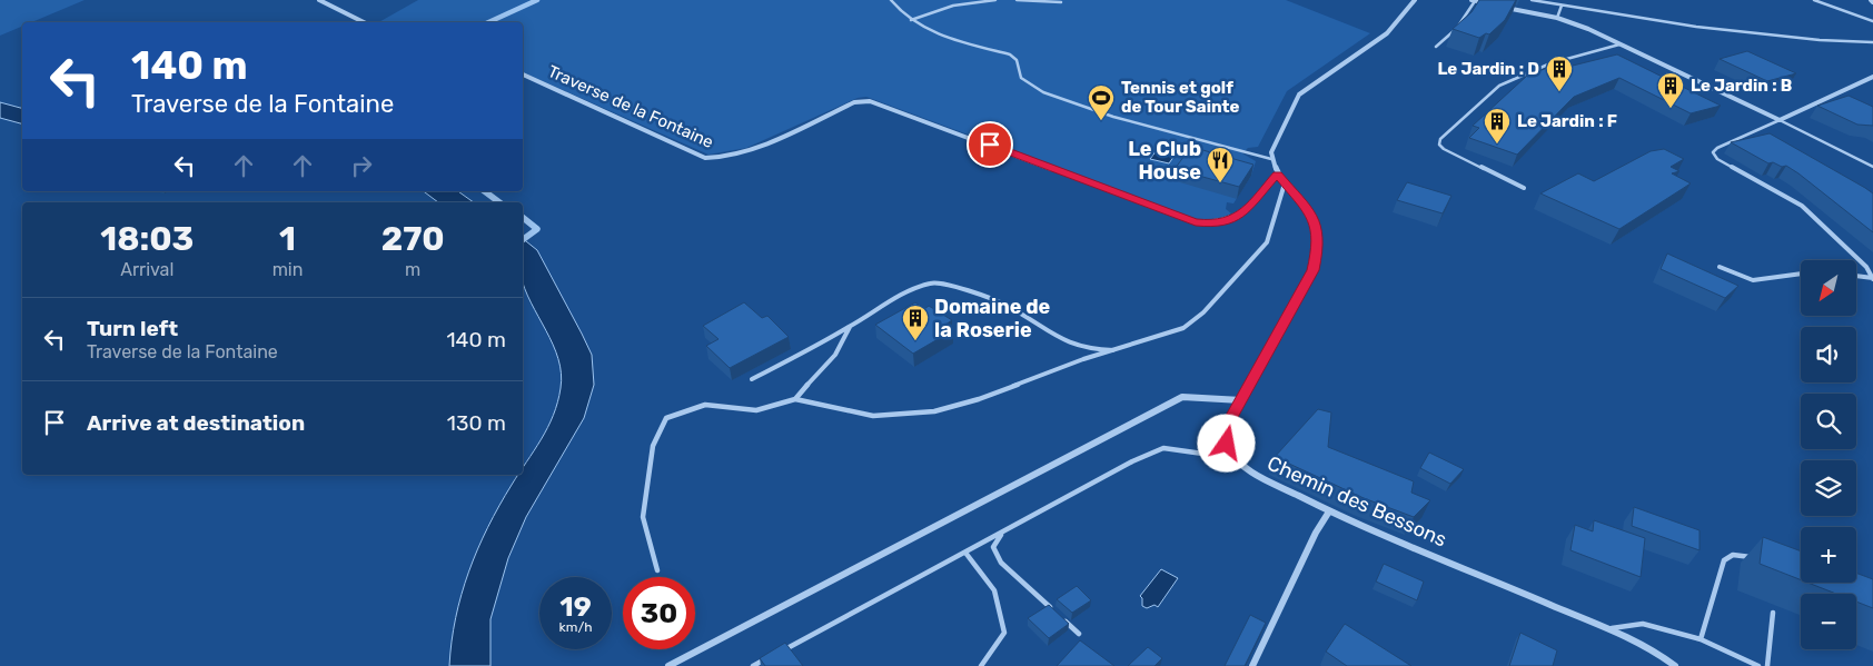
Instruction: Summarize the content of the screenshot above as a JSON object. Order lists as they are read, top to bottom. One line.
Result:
{"streets":{"street":["Traverse de la Fontaine","Chemin des Bessons"]},"places":{"building":["Le Jardin : D","Le Jardin : B","Le Jardin : F","Domaine de la Roserie"],"sports":["Tennis et golf de Tour Sainte"],"restaurant":["Le Club House"]},"north":"bottom left","page":{"turn":["140 m","Traverse de la Fontaine"],"eta":["18:03","Arrival","1","min","270","m"],"map_buttons":["+","−"],"list":[{"name":"Turn left","note":"Traverse de la Fontaine","value":"140 m"},{"name":"Arrive at destination","value":"130 m"}],"speed":"19 km/h","limit":"30"}}
